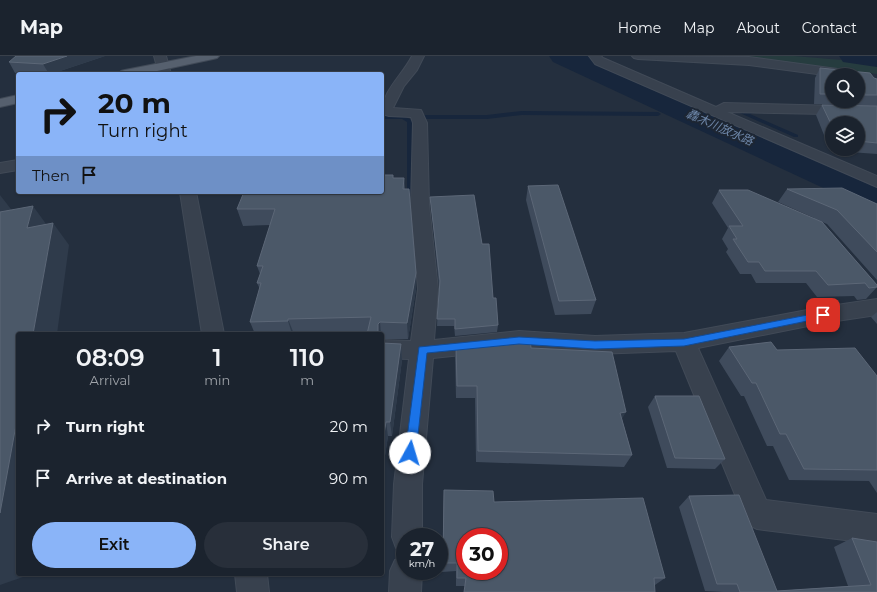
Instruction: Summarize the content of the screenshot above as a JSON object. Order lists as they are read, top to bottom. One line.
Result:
{"water":["轟木川放水路"],"page":{"header":"Map","nav":["Home","Map","About","Contact"],"turn":["20 m","Turn right"],"then":"Then","eta":["08:09","Arrival","1","min","110","m"],"list":[{"name":"Turn right","value":"20 m"},{"name":"Arrive at destination","value":"90 m"}],"buttons":["Exit","Share"],"speed":"27 km/h","limit":"30"}}
